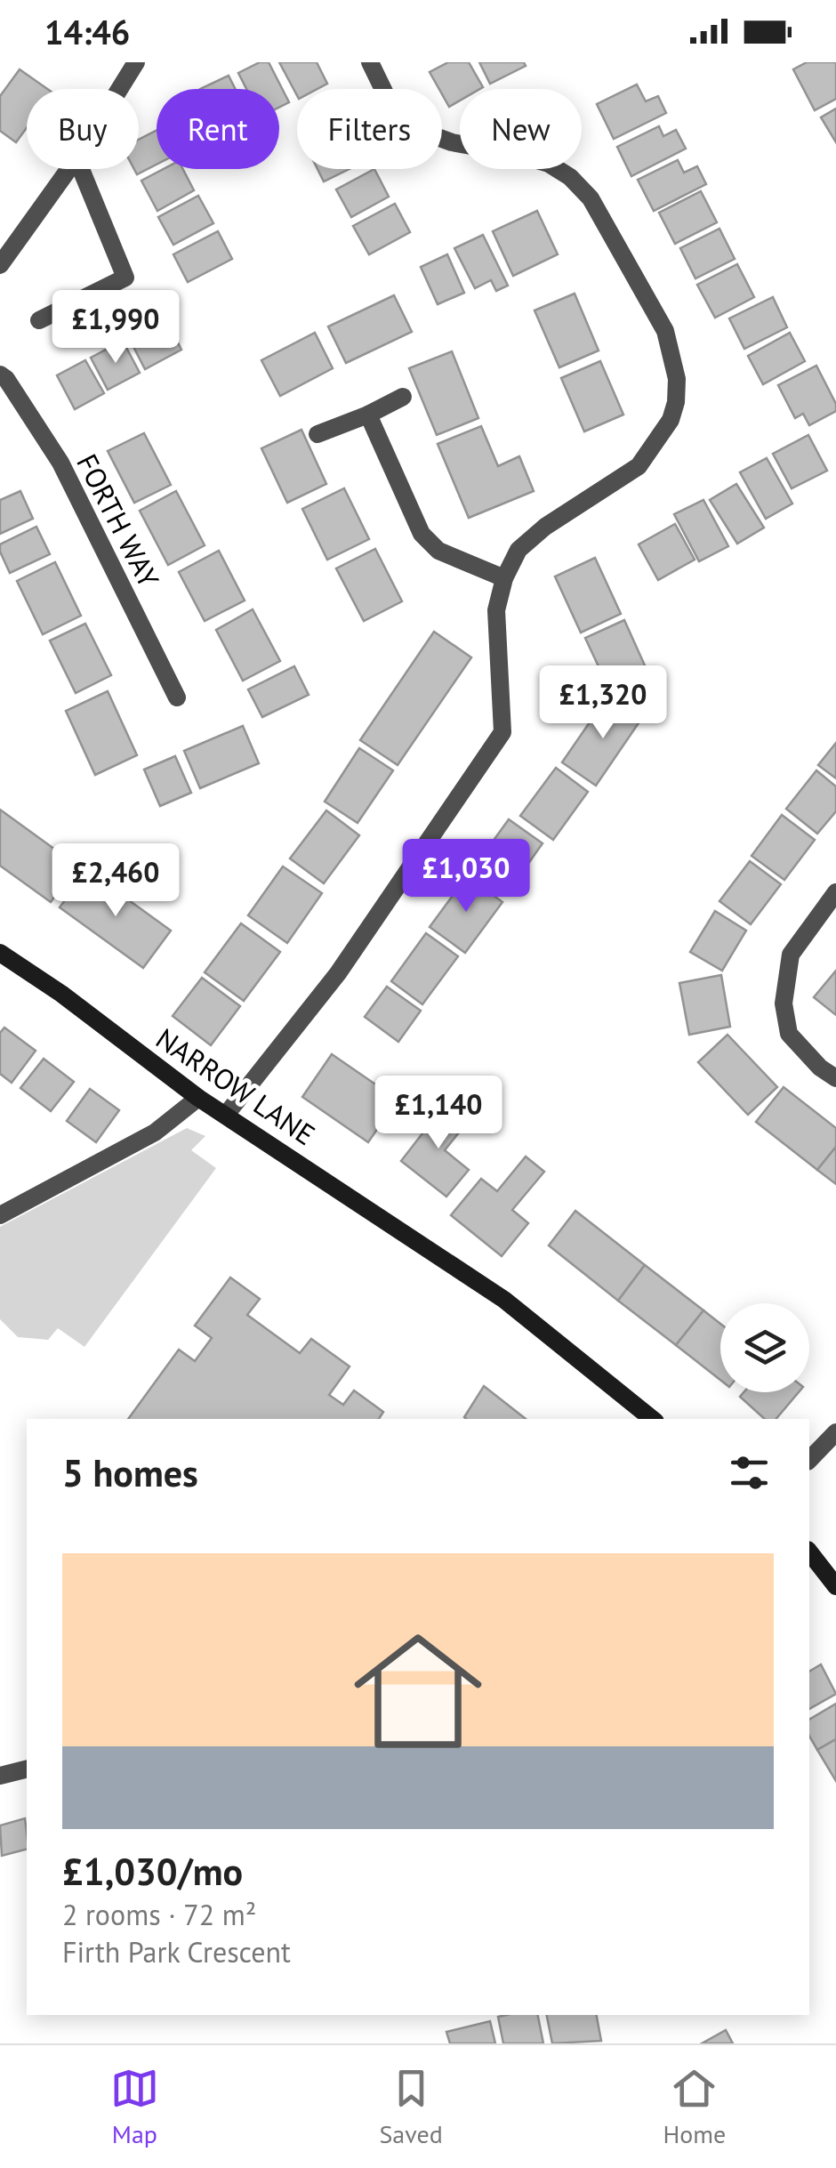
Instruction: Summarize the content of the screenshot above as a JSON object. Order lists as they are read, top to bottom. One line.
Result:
{"streets":{"main road":["NARROW LANE"],"street":["FORTH WAY"]},"page":{"status":"14:46","chip":["Buy","Rent","Filters","New"],"price":["£1,990","£1,320","£1,030","£2,460","£1,140"],"heading":"5 homes","list":[{"name":"£1,030/mo","note":"2 rooms · 72 m² · Firth Park Crescent"}],"tabs":["Map","Saved","Home"]}}
